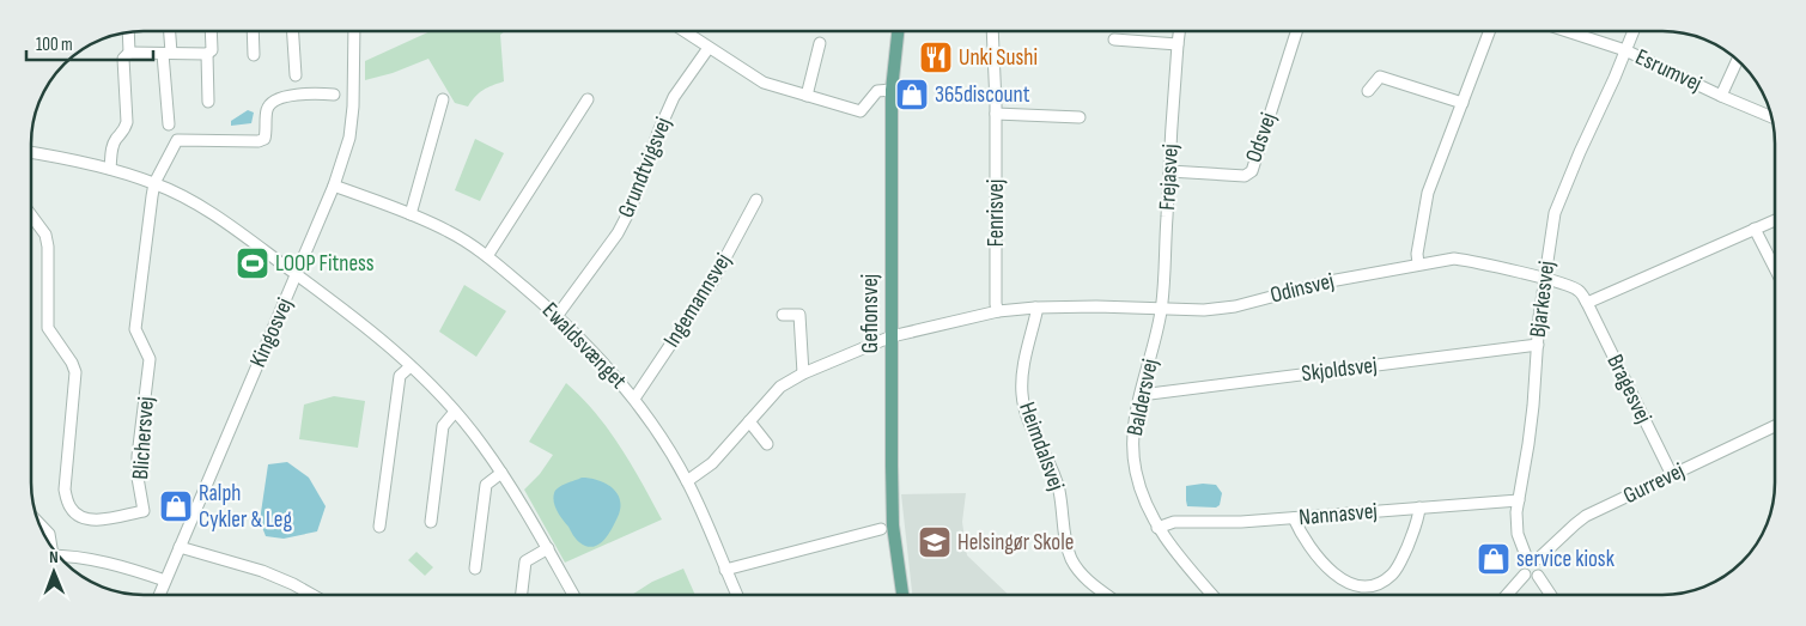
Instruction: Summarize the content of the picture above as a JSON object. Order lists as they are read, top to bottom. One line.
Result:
{"streets":{"main road":["Gefionsvej"],"street":["Esrumvej","Odsvej","Grundtvigsvej","Frejasvej","Fenrisvej","Odinsvej","Bjarkesvej","Ingemannsvej","Kingosvej","Ewaldsvænget","Skjoldsvej","Bragesvej","Baldersvej","Blichersvej","Heimdalsvej","Gurrevej","Nannasvej"]},"crossings":[["Esrumvej","Bjarkesvej"],["Odsvej","Frejasvej"],["Grundtvigsvej","Ewaldsvænget"],["Frejasvej","Odinsvej"],["Frejasvej","Baldersvej"],["Fenrisvej","Odinsvej"],["Odinsvej","Bjarkesvej"],["Odinsvej","Gefionsvej"],["Odinsvej","Ewaldsvænget"],["Odinsvej","Bragesvej"],["Odinsvej","Baldersvej"],["Odinsvej","Heimdalsvej"],["Bjarkesvej","Skjoldsvej"],["Bjarkesvej","Gurrevej"],["Bjarkesvej","Nannasvej"],["Ingemannsvej","Ewaldsvænget"],["Kingosvej","Ewaldsvænget"],["Skjoldsvej","Baldersvej"],["Bragesvej","Gurrevej"],["Baldersvej","Nannasvej"]],"places":{"restaurant":["Unki Sushi"],"shop":["365discount","Ralph Cykler & Leg","service kiosk"],"sports":["LOOP Fitness"],"school or university":["Helsingør Skole"]},"scale_bar":"100 m","north":"top"}
